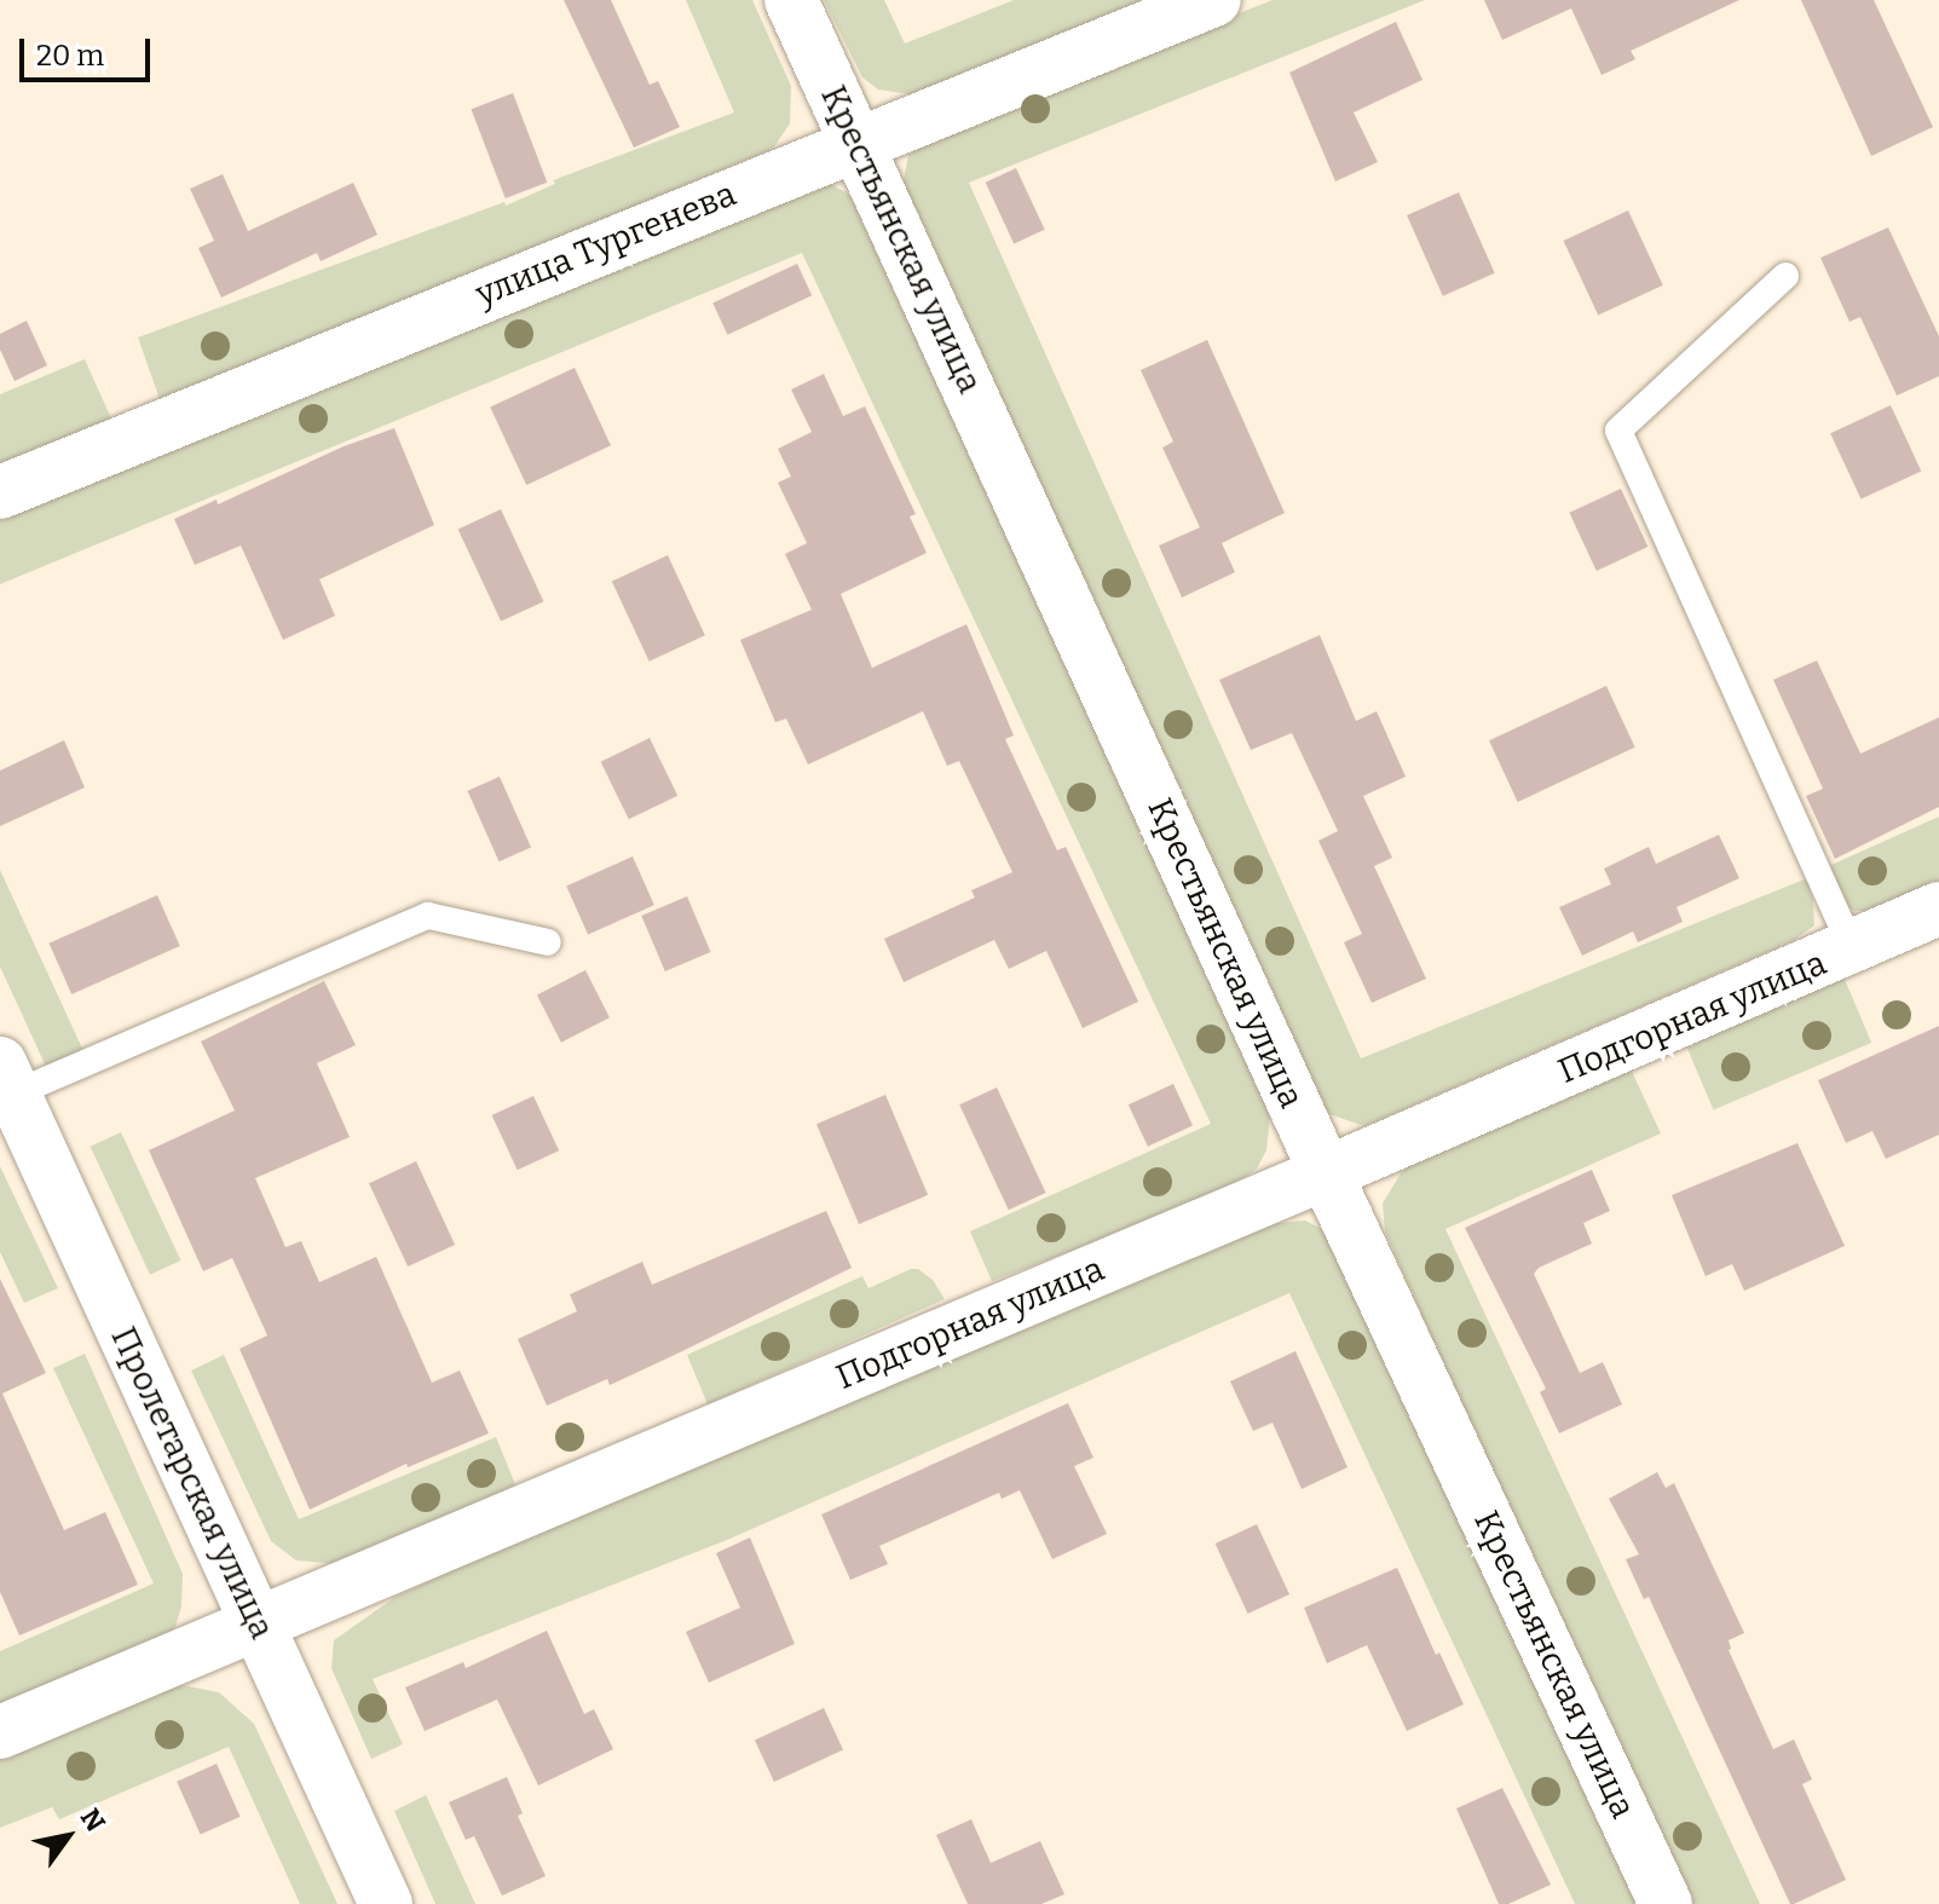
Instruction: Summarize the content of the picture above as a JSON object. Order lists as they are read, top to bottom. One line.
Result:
{"streets":{"street":["Крестьянская улица","улица Тургенева","Подгорная улица","Пролетарская улица"]},"crossings":[["Крестьянская улица","улица Тургенева"],["Крестьянская улица","Подгорная улица"],["Подгорная улица","Пролетарская улица"]],"scale_bar":"20 m","north":"top right"}
